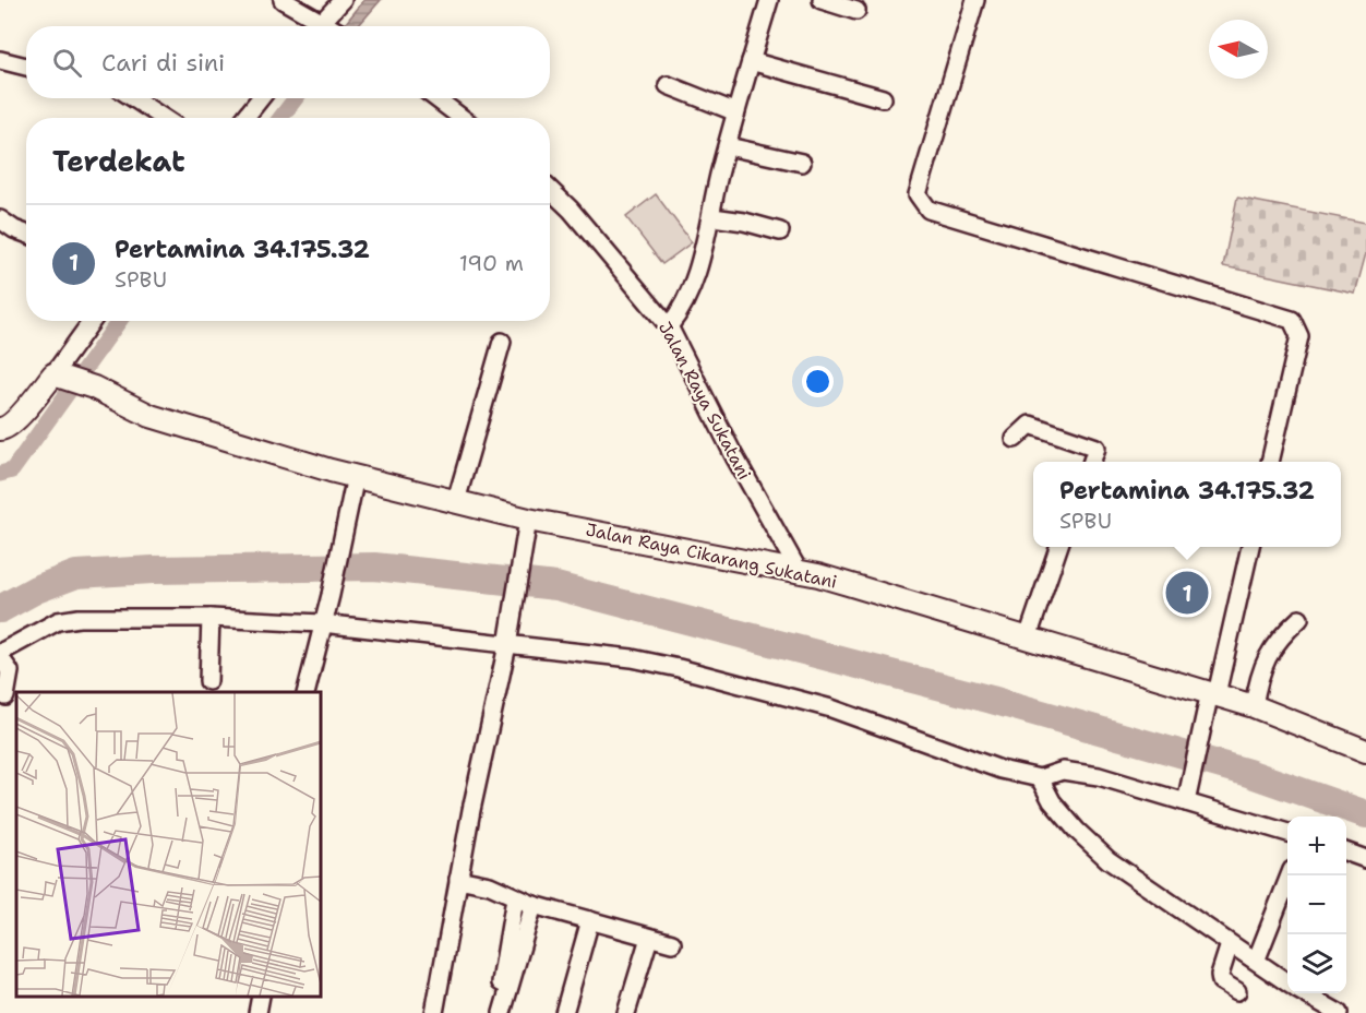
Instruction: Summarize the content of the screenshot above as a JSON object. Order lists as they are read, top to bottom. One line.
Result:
{"streets":{"main road":["Jalan Raya Cikarang Sukatani"],"street":["Jalan Raya Sukatani"]},"crossings":[["Jalan Raya Sukatani","Jalan Raya Cikarang Sukatani"]],"north":"left","page":{"search":"Cari di sini","heading":"Terdekat","list":[{"mark":"1","name":"Pertamina 34.175.32","note":"SPBU","value":"190 m"}],"popup":["Pertamina 34.175.32","SPBU"],"pins":"1","map_buttons":["+","−"]}}
